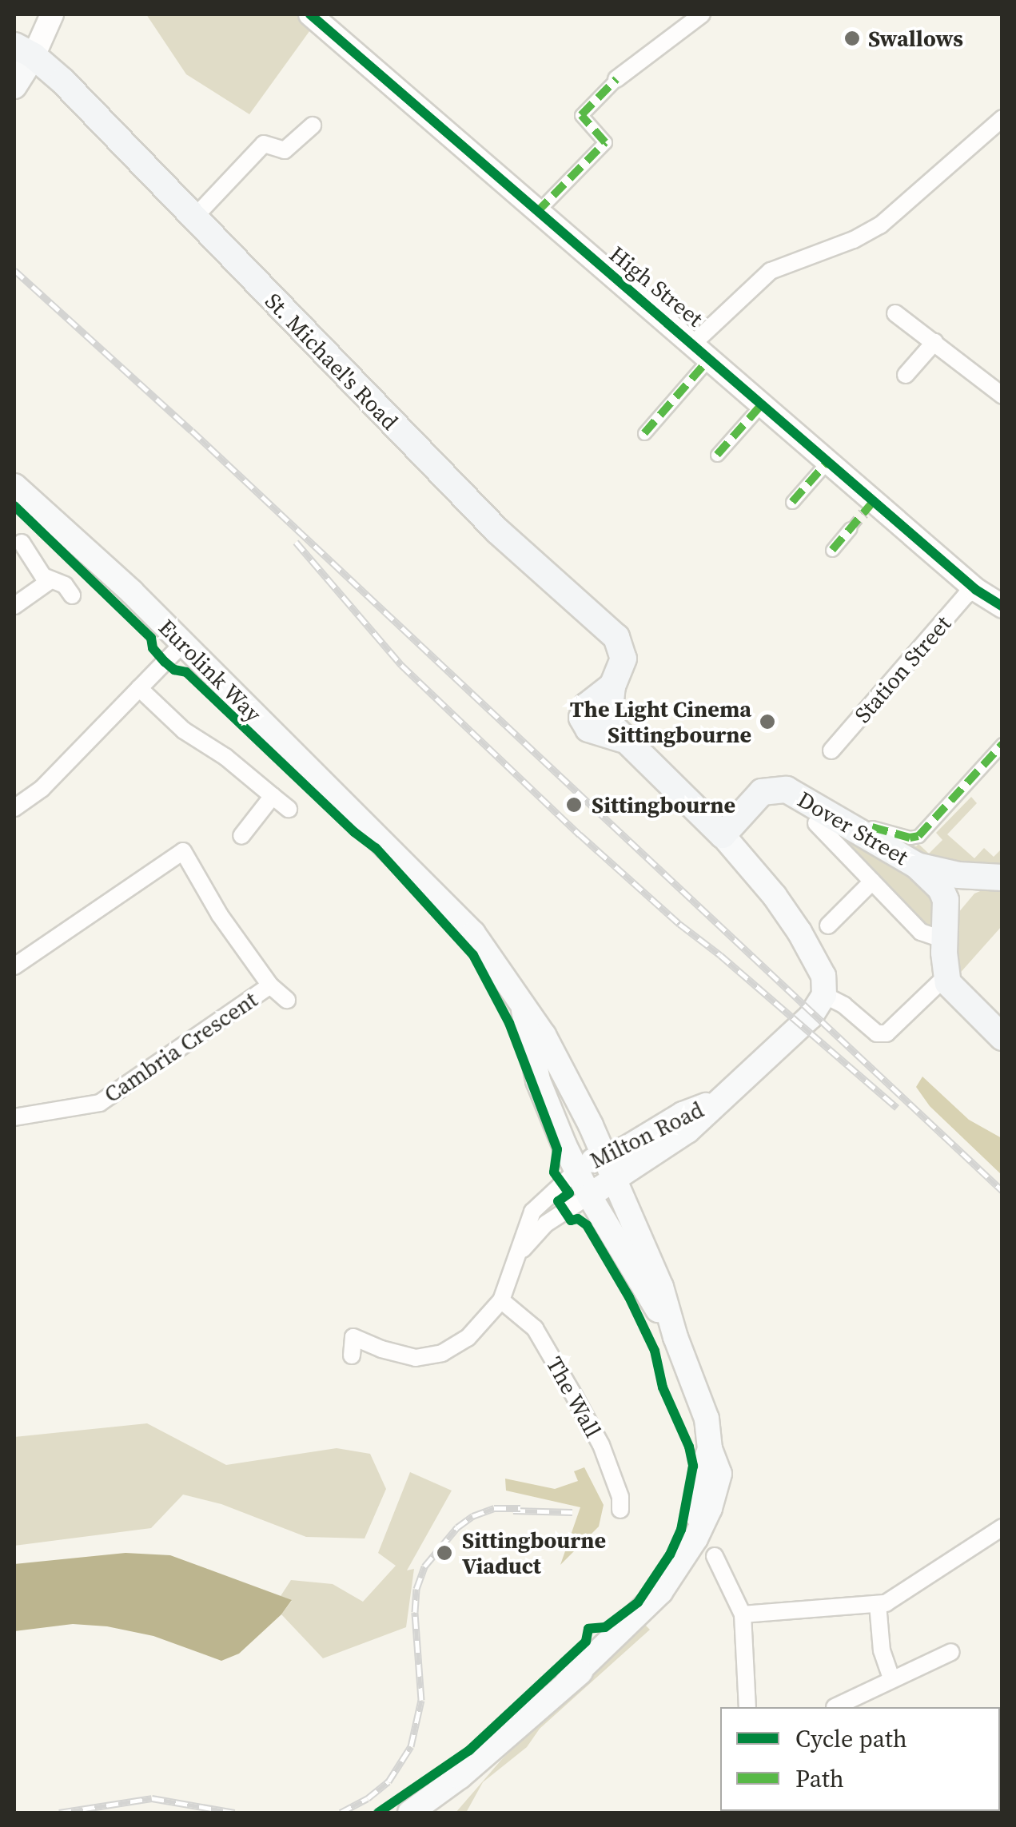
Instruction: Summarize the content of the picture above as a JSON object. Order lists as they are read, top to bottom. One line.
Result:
{"streets":{"main road":["St. Michael's Road","Eurolink Way","Dover Street","Milton Road"],"street":["High Street","Station Street","Cambria Crescent","The Wall"]},"crossings":[["High Street","Station Street"],["St. Michael's Road","Dover Street"],["Eurolink Way","Milton Road"]],"places":["Swallows","The Light Cinema Sittingbourne","Sittingbourne","Sittingbourne Viaduct"],"legend":["Cycle path","Path"]}
